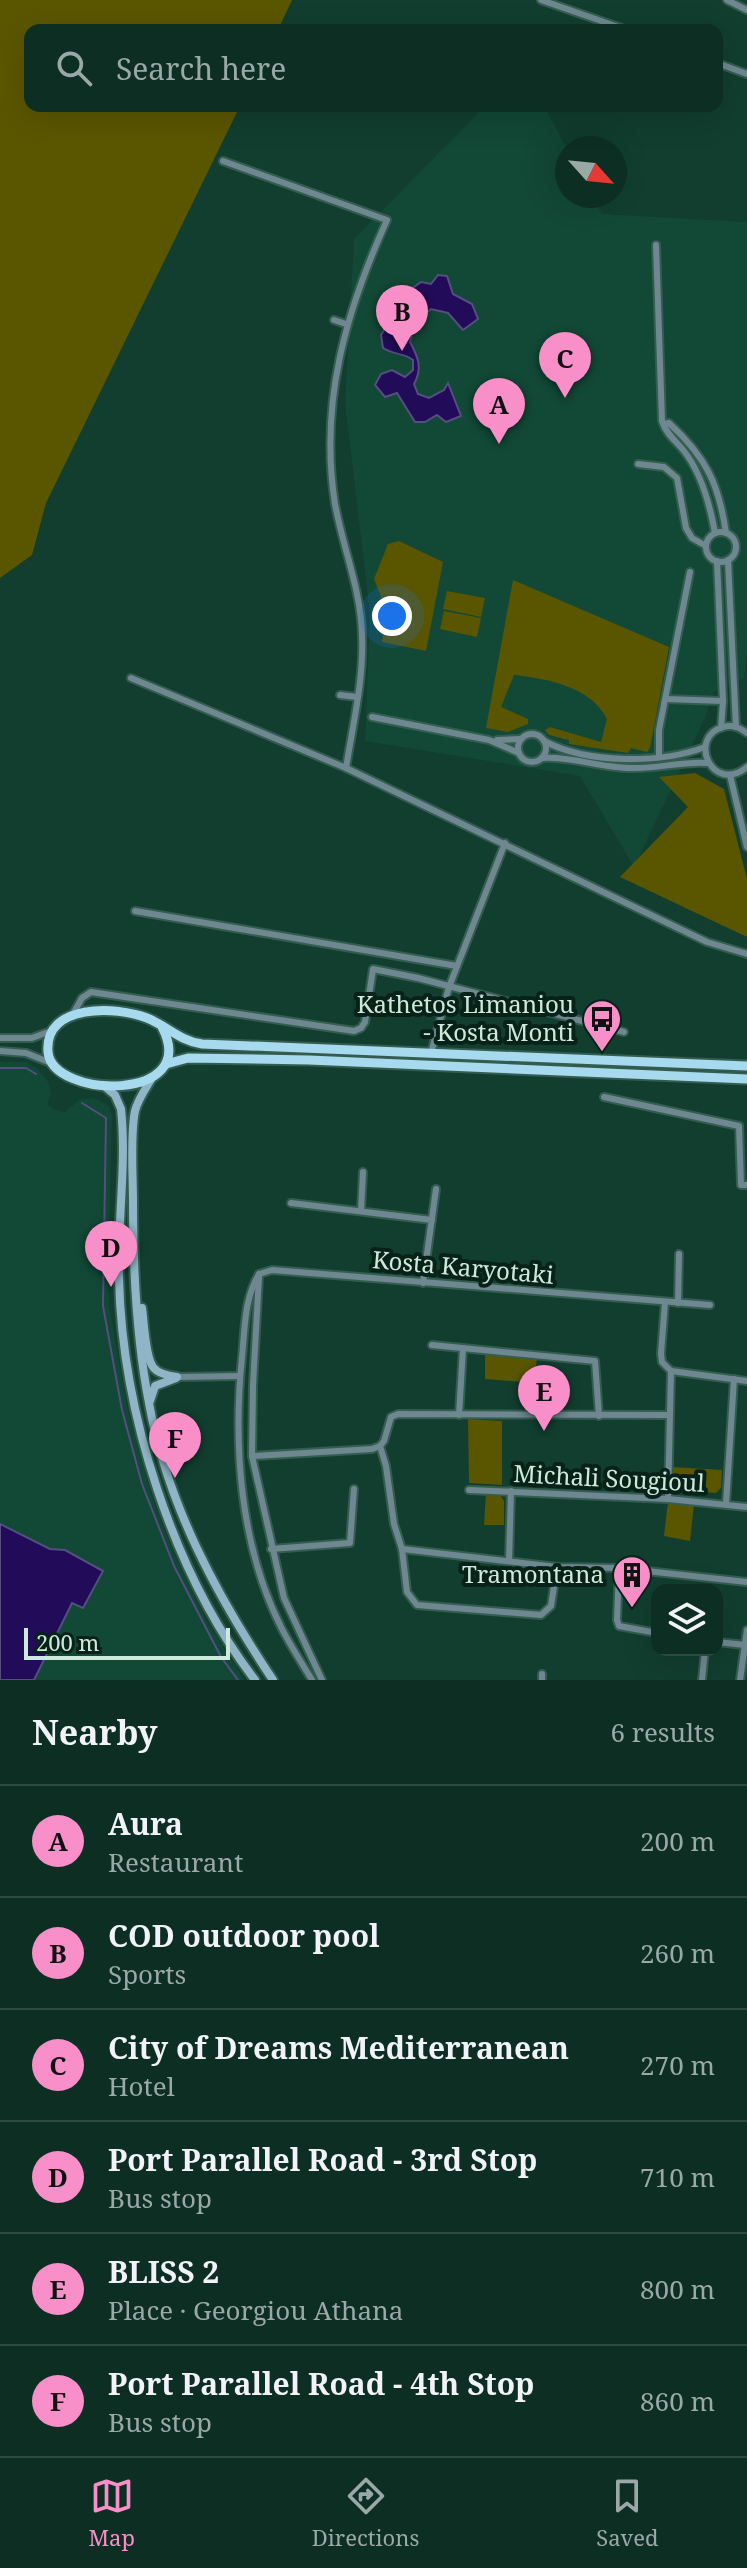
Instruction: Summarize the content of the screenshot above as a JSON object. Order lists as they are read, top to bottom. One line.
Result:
{"streets":{"street":["Kosta Karyotaki","Michali Sougioul"]},"places":{"bus stop":["Kathetos Limaniou - Kosta Monti"],"building":["Tramontana"]},"scale_bar":"200 m","north":"bottom right","page":{"search":"Search here","pins":["B","C","A","D","E","F"],"scale":"200 m","heading":["Nearby","6 results"],"list":[{"mark":"A","name":"Aura","note":"Restaurant","value":"200 m"},{"mark":"B","name":"COD outdoor pool","note":"Sports","value":"260 m"},{"mark":"C","name":"City of Dreams Mediterranean","note":"Hotel","value":"270 m"},{"mark":"D","name":"Port Parallel Road - 3rd Stop","note":"Bus stop","value":"710 m"},{"mark":"E","name":"BLISS 2","note":"Place · Georgiou Athana","value":"800 m"},{"mark":"F","name":"Port Parallel Road - 4th Stop","note":"Bus stop","value":"860 m"}],"nav":["Map","Directions","Saved"]}}
